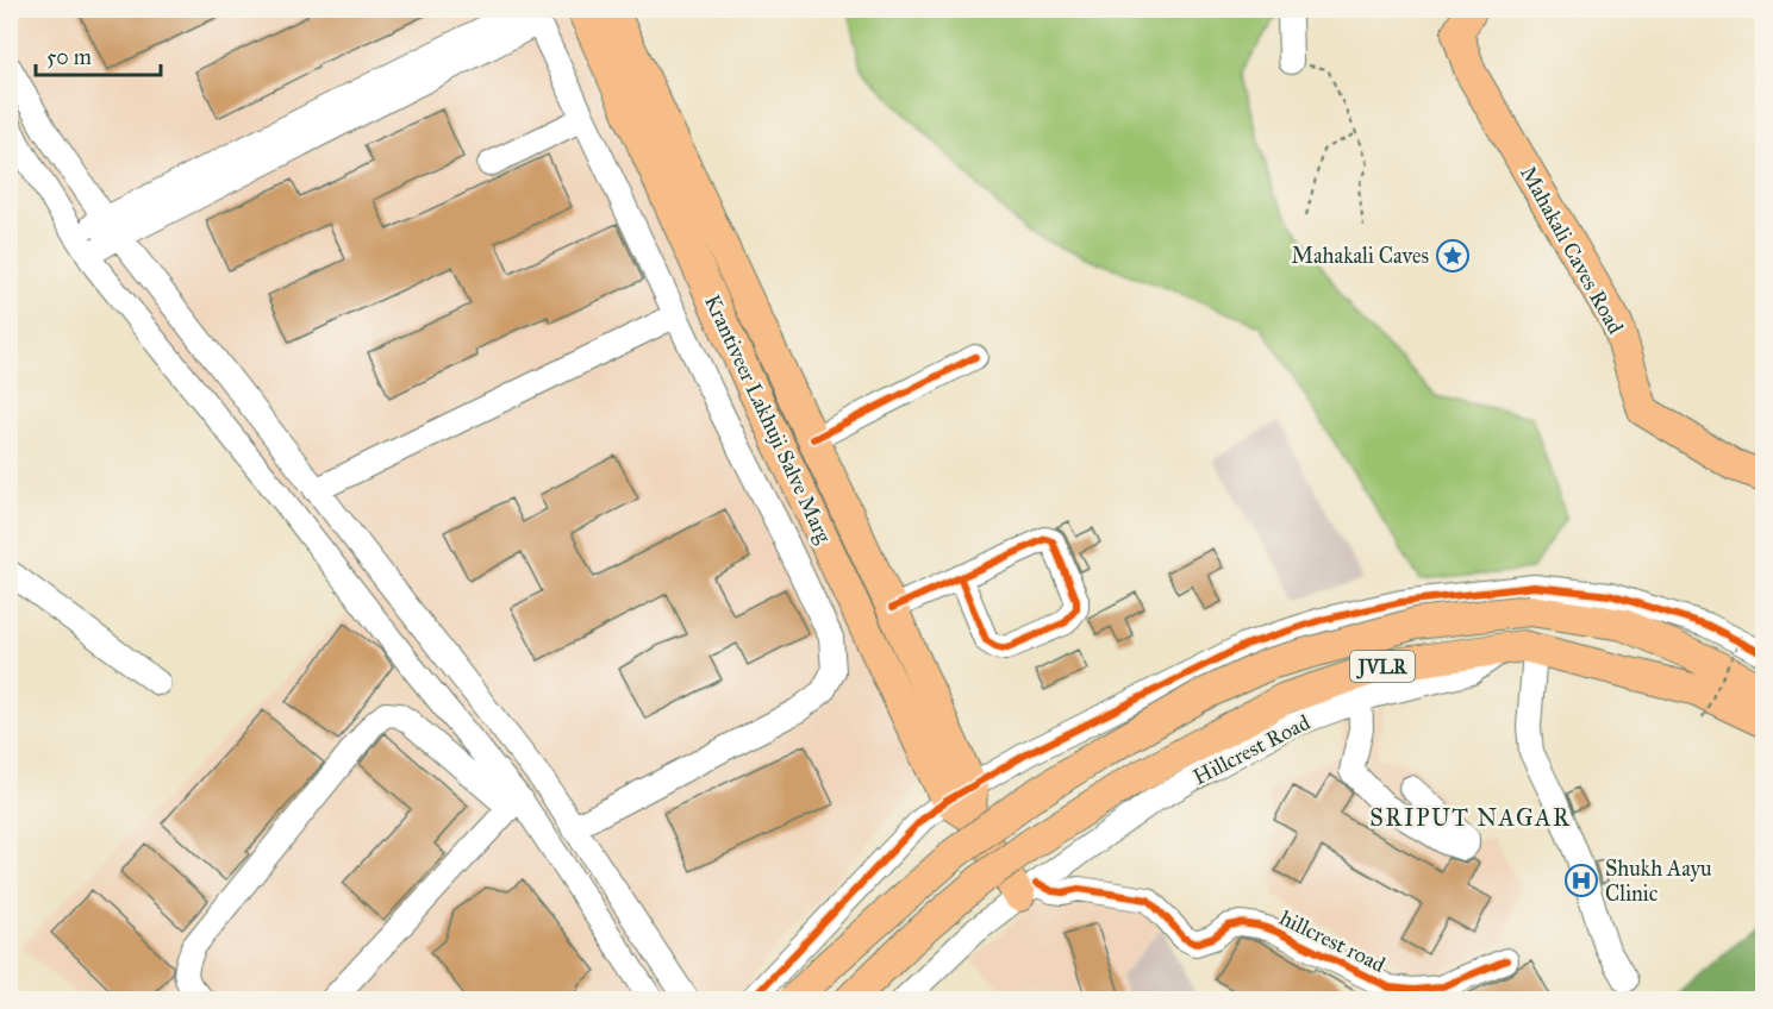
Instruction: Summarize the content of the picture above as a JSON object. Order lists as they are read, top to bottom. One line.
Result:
{"streets":{"main road":["Mahakali Caves Road","Krantiveer Lakhuji Salve Marg","JVLR"],"street":["Hillcrest Road","hillcrest road"]},"crossings":[["Krantiveer Lakhuji Salve Marg","Hillcrest Road"],["Krantiveer Lakhuji Salve Marg","hillcrest road"],["JVLR","Hillcrest Road"],["Hillcrest Road","hillcrest road"]],"districts":["SRIPUT NAGAR"],"places":{"place":["Mahakali Caves"],"hospital":["Shukh Aayu Clinic"]},"scale_bar":"50 m"}
